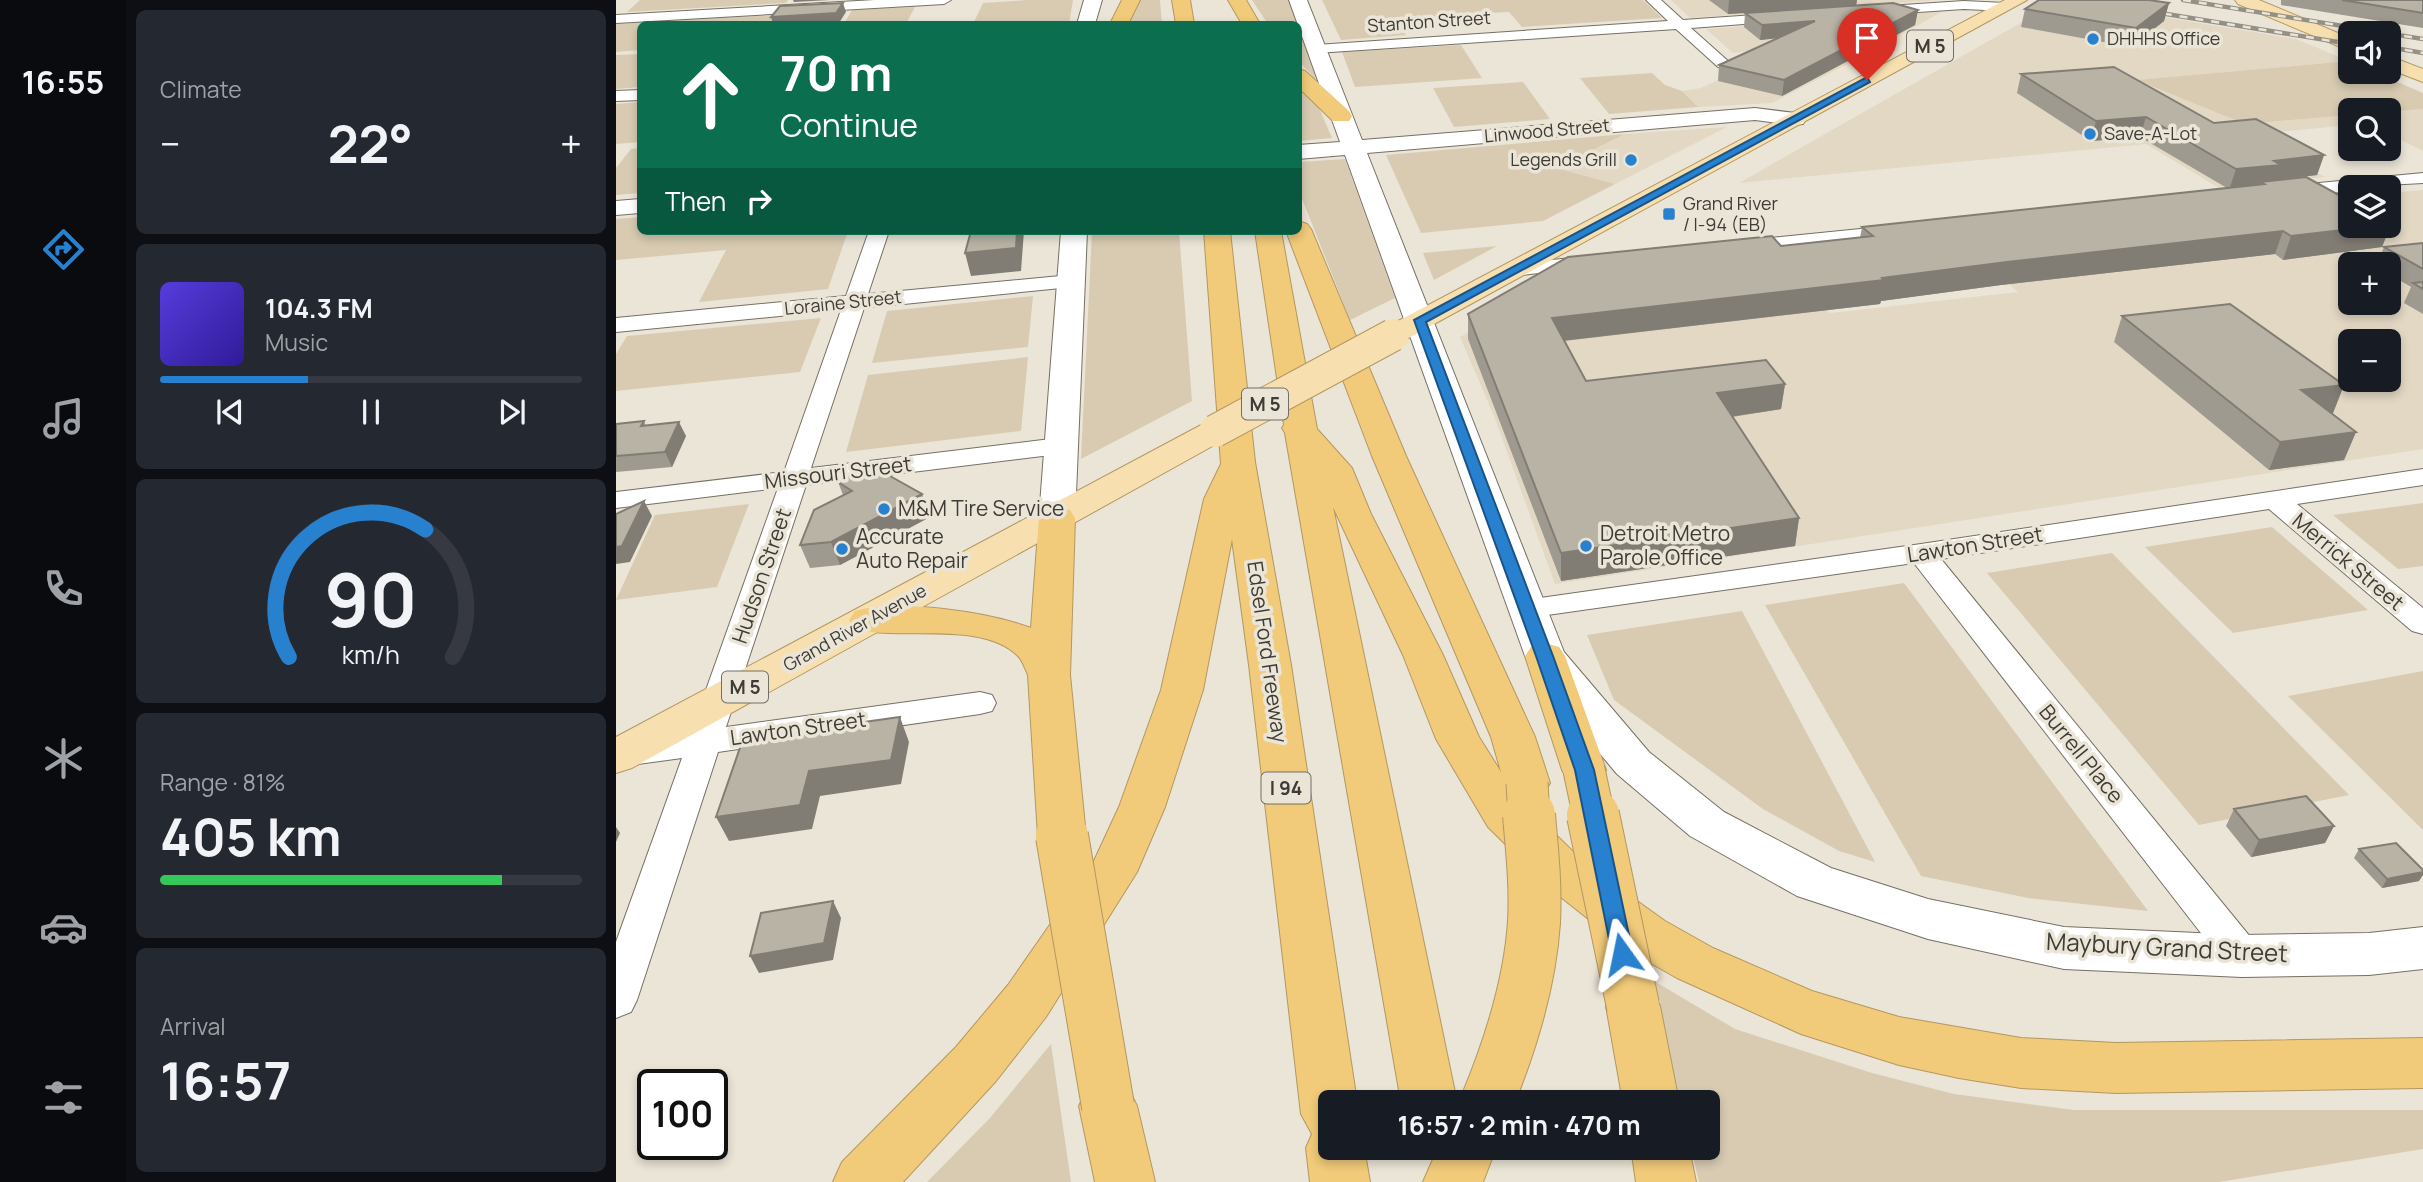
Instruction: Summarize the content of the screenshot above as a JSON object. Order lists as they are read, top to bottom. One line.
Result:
{"streets":{"highway":["Edsel Ford Freeway","I 94"],"main road":["M 5","Grand River Avenue"],"street":["Stanton Street","Linwood Street","Loraine Street","Missouri Street","Lawton Street","Merrick Street","Hudson Street","Burrell Place","Maybury Grand Street"]},"crossings":[["Stanton Street","Maybury Grand Street"],["Linwood Street","Grand River Avenue"],["Linwood Street","Maybury Grand Street"],["Loraine Street","Hudson Street"],["Missouri Street","Hudson Street"],["Lawton Street","Merrick Street"],["Lawton Street","Hudson Street"],["Lawton Street","Grand River Avenue"],["Lawton Street","Burrell Place"],["Lawton Street","Maybury Grand Street"],["Hudson Street","Grand River Avenue"],["Grand River Avenue","Maybury Grand Street"],["Burrell Place","Maybury Grand Street"]],"places":{"other":["DHHHS Office","Save-A-Lot","Legends Grill","M&M Tire Service","Detroit Metro Parole Office","Accurate Auto Repair"],"transit":["Grand River / I-94 (EB)"]},"page":{"tabs":"16:55","tile":["Climate",["Range · 81%","405 km"],["Arrival","16:57"]],"map_buttons":["+","−"],"turn":["70 m","Continue"],"heat":["−","22°","+"],"then":"Then","song":["104.3 FM","Music"],"limit":"100","trip":"16:57 · 2 min · 470 m","gauge":["90","km/h"]}}
